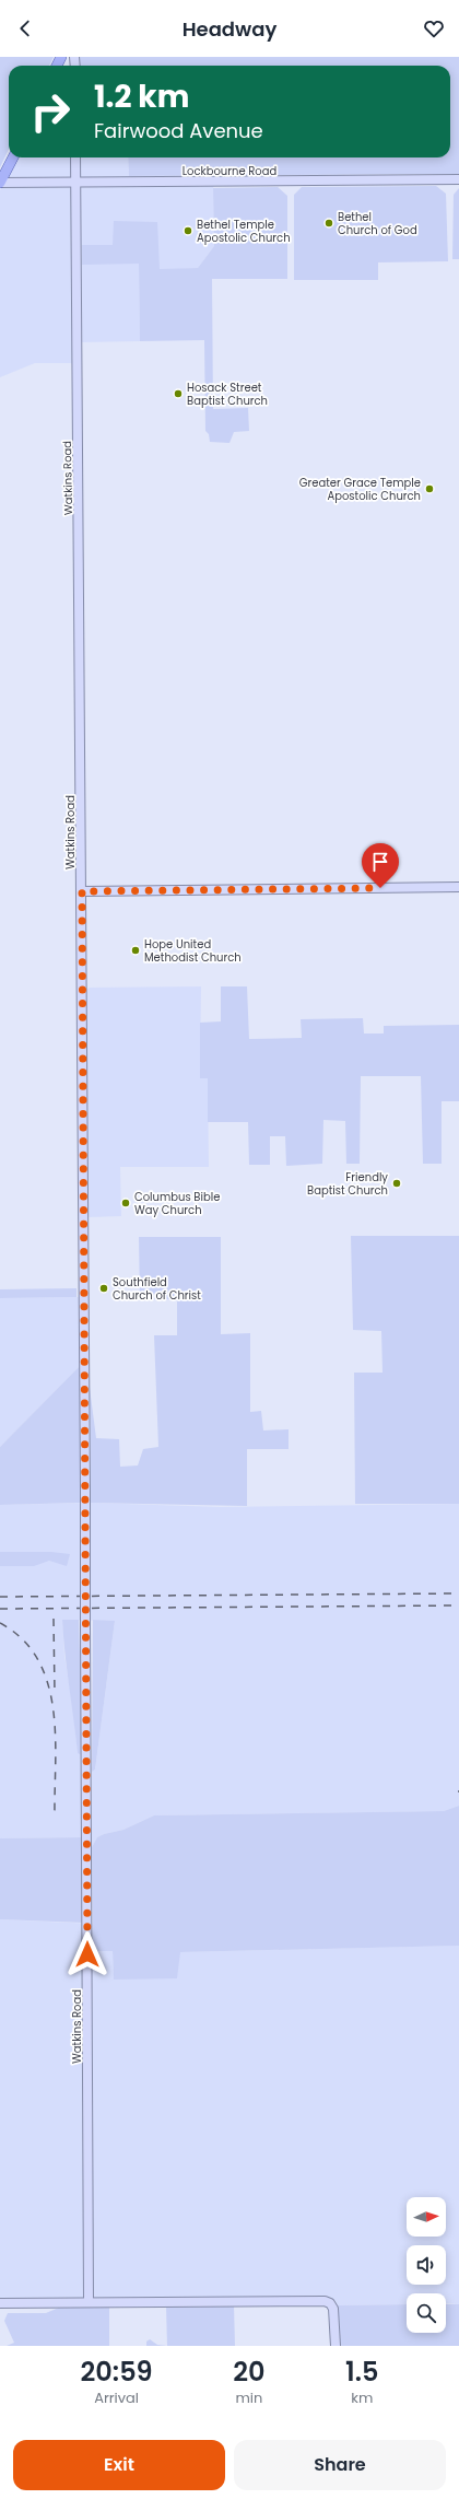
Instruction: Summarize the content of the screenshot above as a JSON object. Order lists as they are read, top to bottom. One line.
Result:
{"streets":{"street":["Lockbourne Road","Watkins Road"]},"crossings":[["Lockbourne Road","Watkins Road"]],"places":["Bethel Church of God","Bethel Temple Apostolic Church","Hosack Street Baptist Church","Greater Grace Temple Apostolic Church","Hope United Methodist Church","Friendly Baptist Church","Columbus Bible Way Church","Southfield Church of Christ"],"north":"right","page":{"header":"Headway","turn":["1.2 km","Fairwood Avenue"],"eta":["20:59","Arrival","20","min","1.5","km"],"buttons":["Exit","Share"]}}
